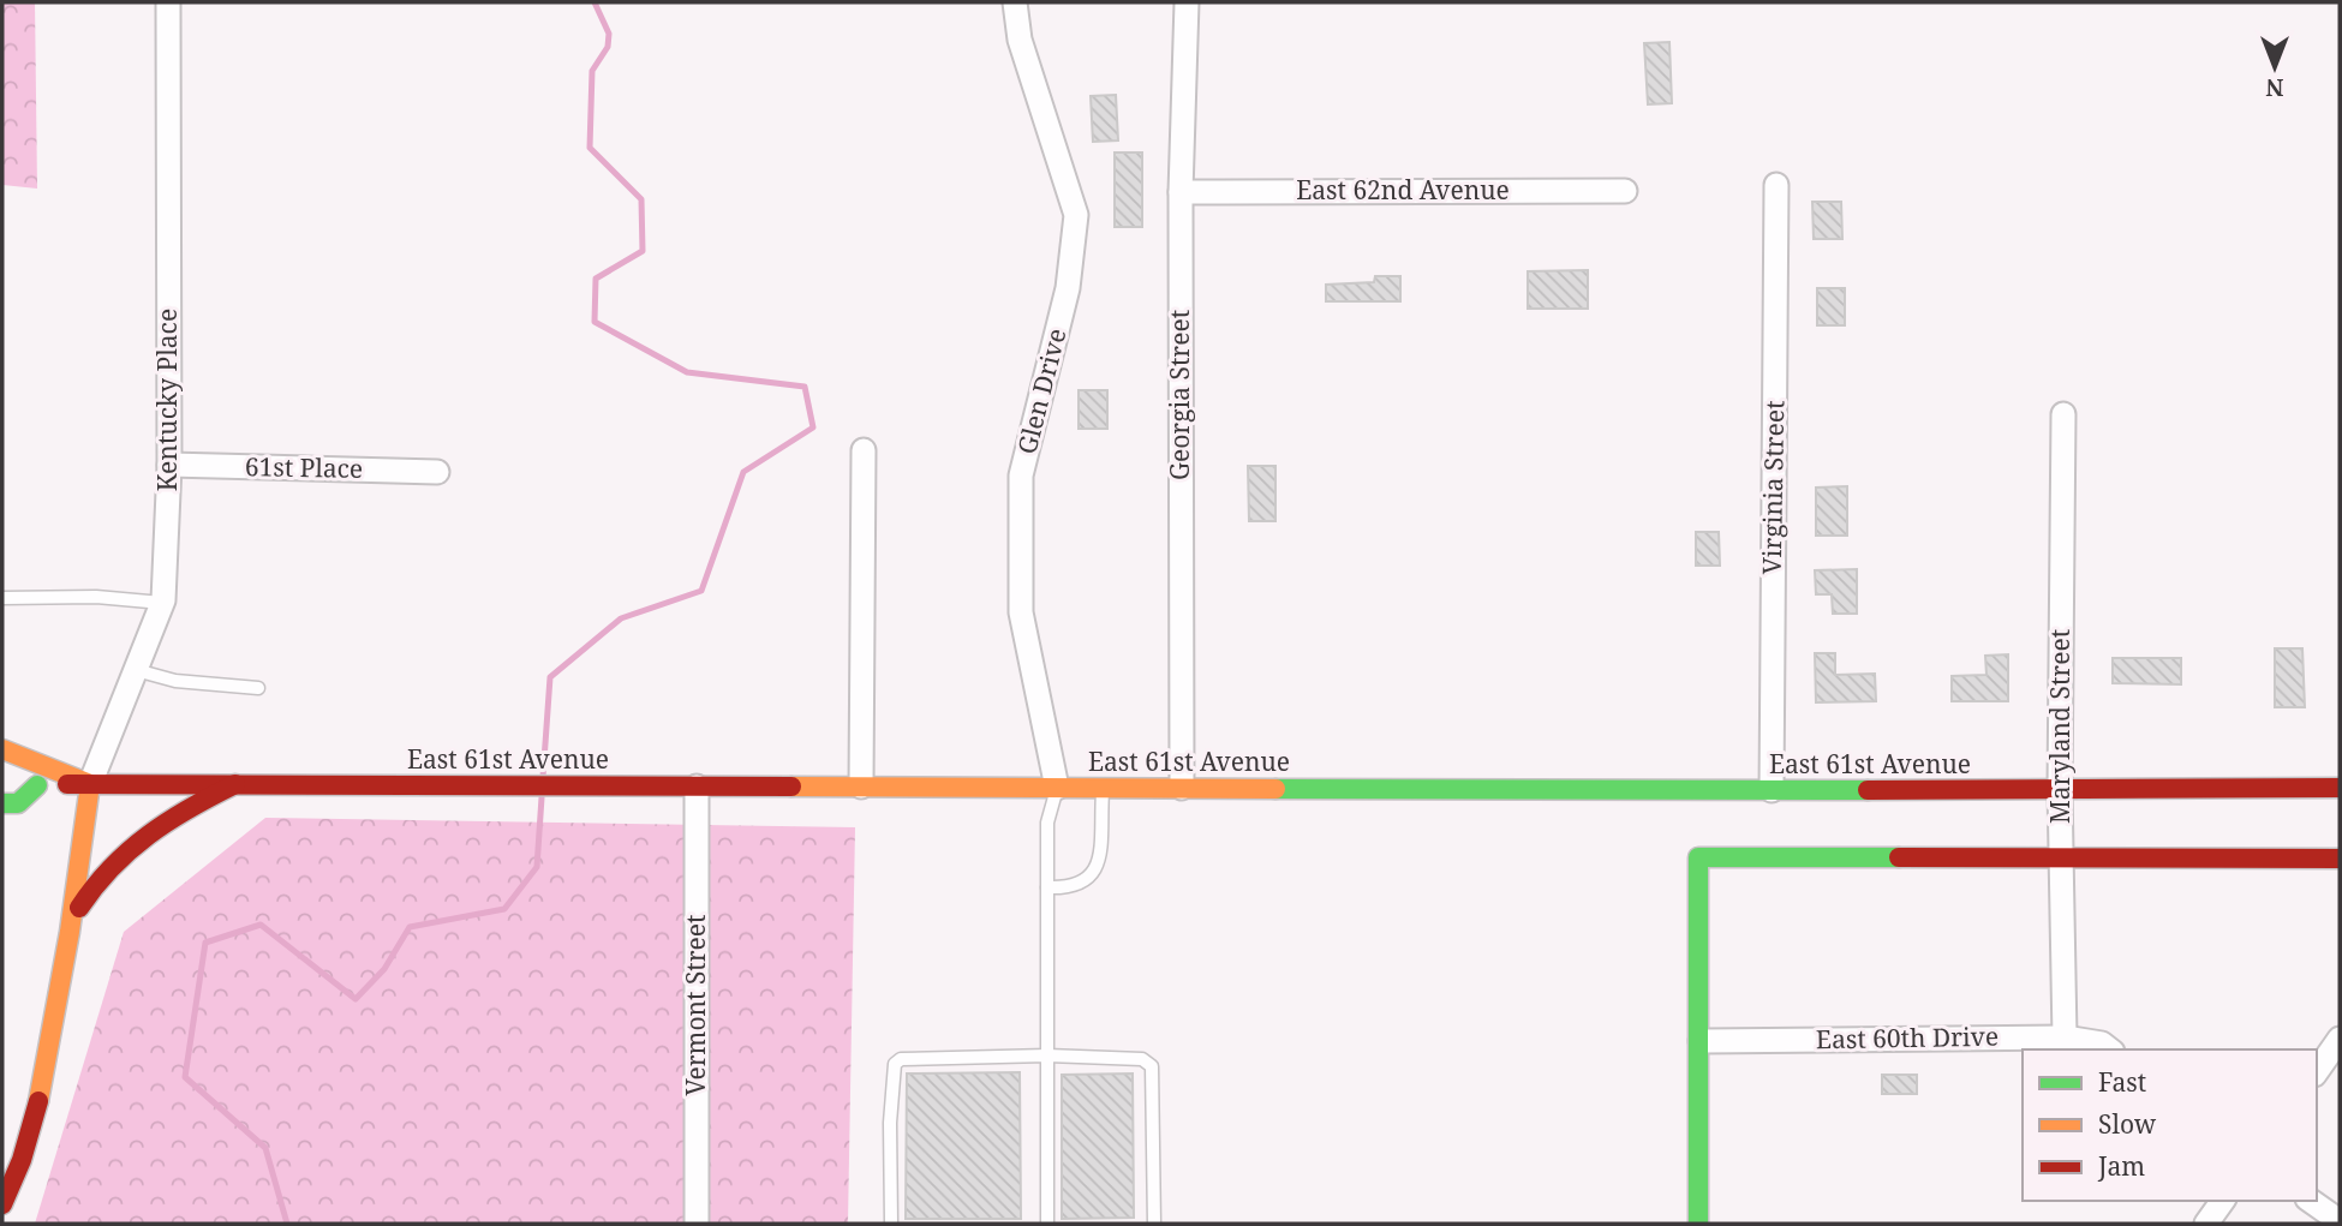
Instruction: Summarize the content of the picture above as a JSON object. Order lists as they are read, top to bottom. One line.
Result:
{"streets":{"main road":["East 61st Avenue"],"street":["East 62nd Avenue","Glen Drive","Georgia Street","Kentucky Place","61st Place","Virginia Street","Maryland Street","Vermont Street","East 60th Drive"]},"crossings":[["East 62nd Avenue","Georgia Street"],["Glen Drive","East 61st Avenue"],["Georgia Street","East 61st Avenue"],["Kentucky Place","61st Place"],["Kentucky Place","East 61st Avenue"],["Virginia Street","East 61st Avenue"],["Maryland Street","East 61st Avenue"],["Maryland Street","East 60th Drive"],["East 61st Avenue","Vermont Street"]],"legend":["Fast","Slow","Jam"],"north":"bottom"}
